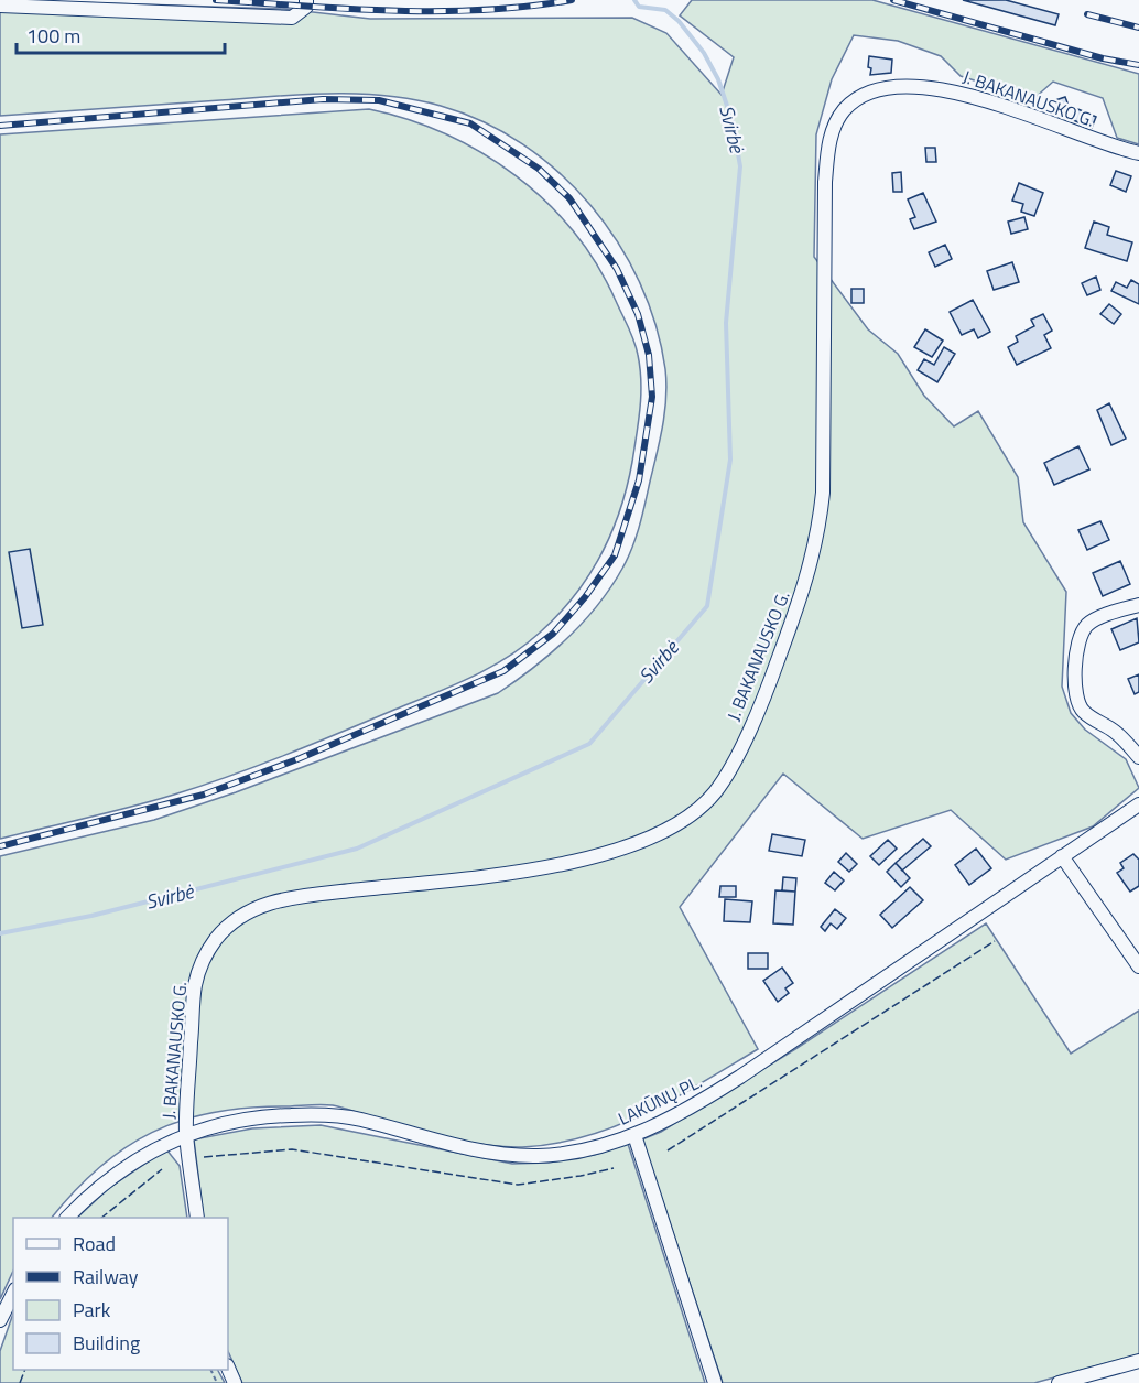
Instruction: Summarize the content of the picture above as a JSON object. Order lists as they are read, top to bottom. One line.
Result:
{"streets":{"street":["J. BAKANAUSKO G.","LAKŪNŲ PL."]},"crossings":[["J. BAKANAUSKO G.","LAKŪNŲ PL."]],"water":["Svirbė"],"legend":["Road","Railway","Park","Building"],"scale_bar":"100 m"}
